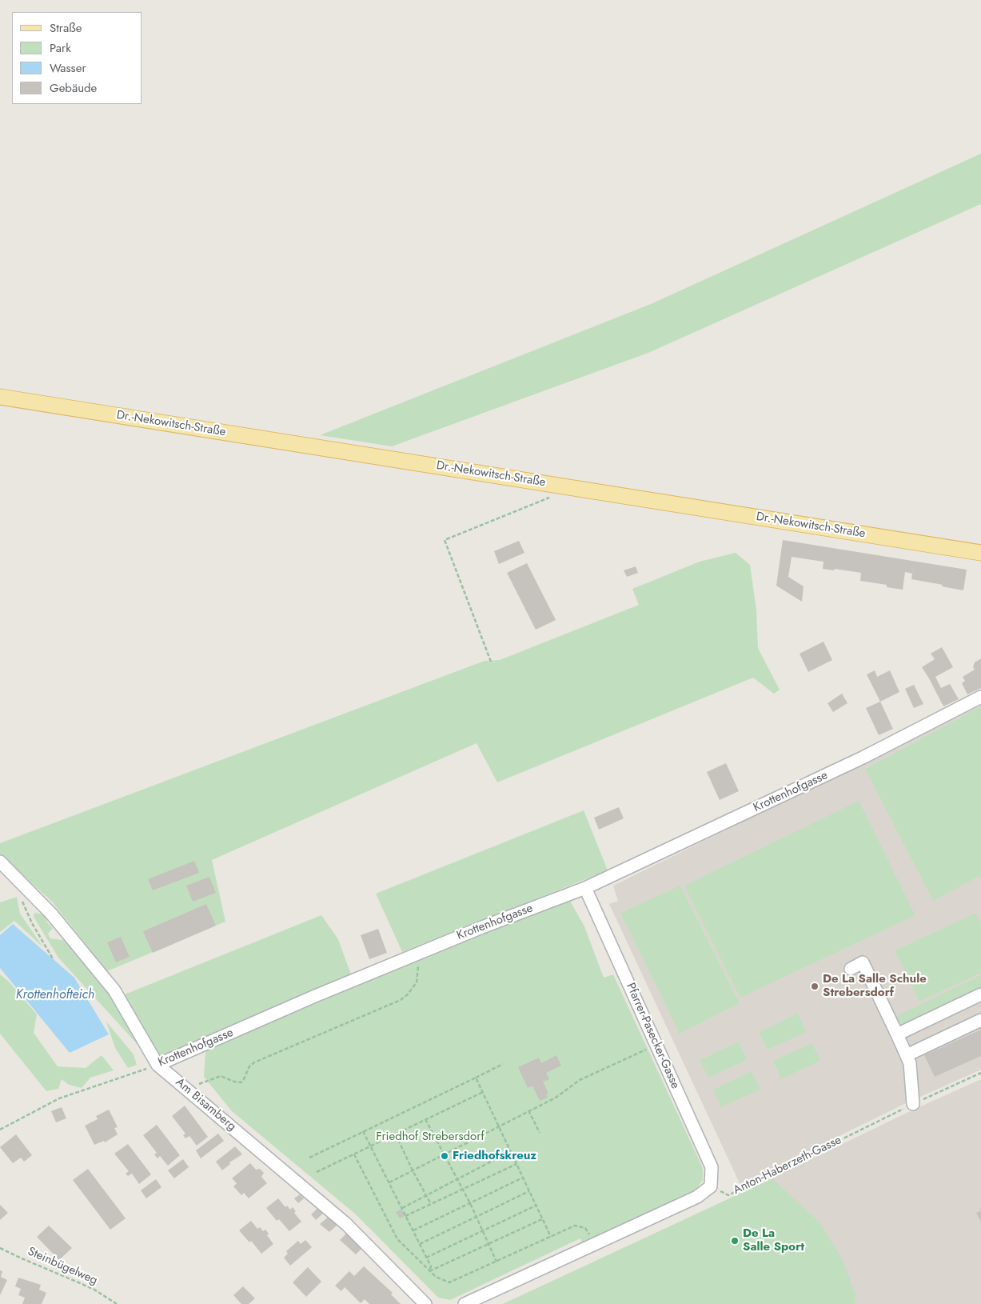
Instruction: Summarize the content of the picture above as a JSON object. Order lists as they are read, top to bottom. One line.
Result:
{"streets":{"main road":["Dr.-Nekowitsch-Straße"],"street":["Krottenhofgasse","Pfarrer-Pasecker-Gasse","Am Bisamberg"],"path":["Anton-Haberzeth-Gasse","Steinbügelweg"]},"crossings":[["Krottenhofgasse","Pfarrer-Pasecker-Gasse"],["Krottenhofgasse","Am Bisamberg"],["Pfarrer-Pasecker-Gasse","Anton-Haberzeth-Gasse"]],"water":["Krottenhofteich"],"parks":["Friedhof Strebersdorf"],"places":["De La Salle Schule Strebersdorf","Friedhofskreuz","De La Salle Sport"],"legend":["Straße","Park","Wasser","Gebäude"]}
